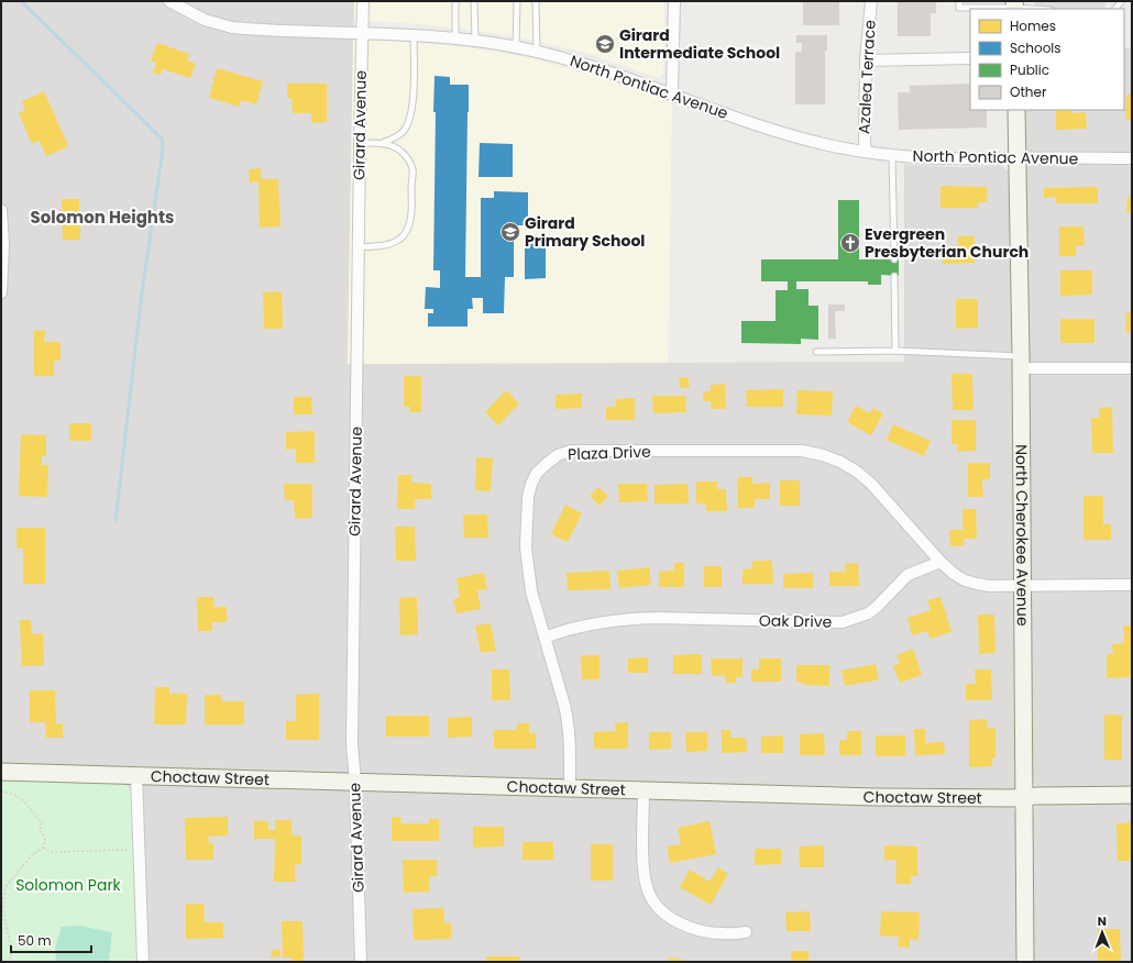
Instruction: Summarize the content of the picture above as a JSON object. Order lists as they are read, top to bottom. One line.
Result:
{"streets":{"street":["Azalea Terrace","North Pontiac Avenue","Girard Avenue","Plaza Drive","North Cherokee Avenue","Oak Drive","Choctaw Street"]},"crossings":[["Azalea Terrace","North Pontiac Avenue"],["North Pontiac Avenue","Girard Avenue"],["North Pontiac Avenue","North Cherokee Avenue"],["Girard Avenue","Choctaw Street"],["Plaza Drive","Oak Drive"],["Plaza Drive","Choctaw Street"],["North Cherokee Avenue","Choctaw Street"]],"districts":["Solomon Heights"],"parks":["Solomon Park"],"places":{"school or university":["Girard Intermediate School","Girard Primary School"],"church":["Evergreen Presbyterian Church"]},"legend":["Homes","Schools","Public","Other"],"scale_bar":"50 m","north":"top"}
